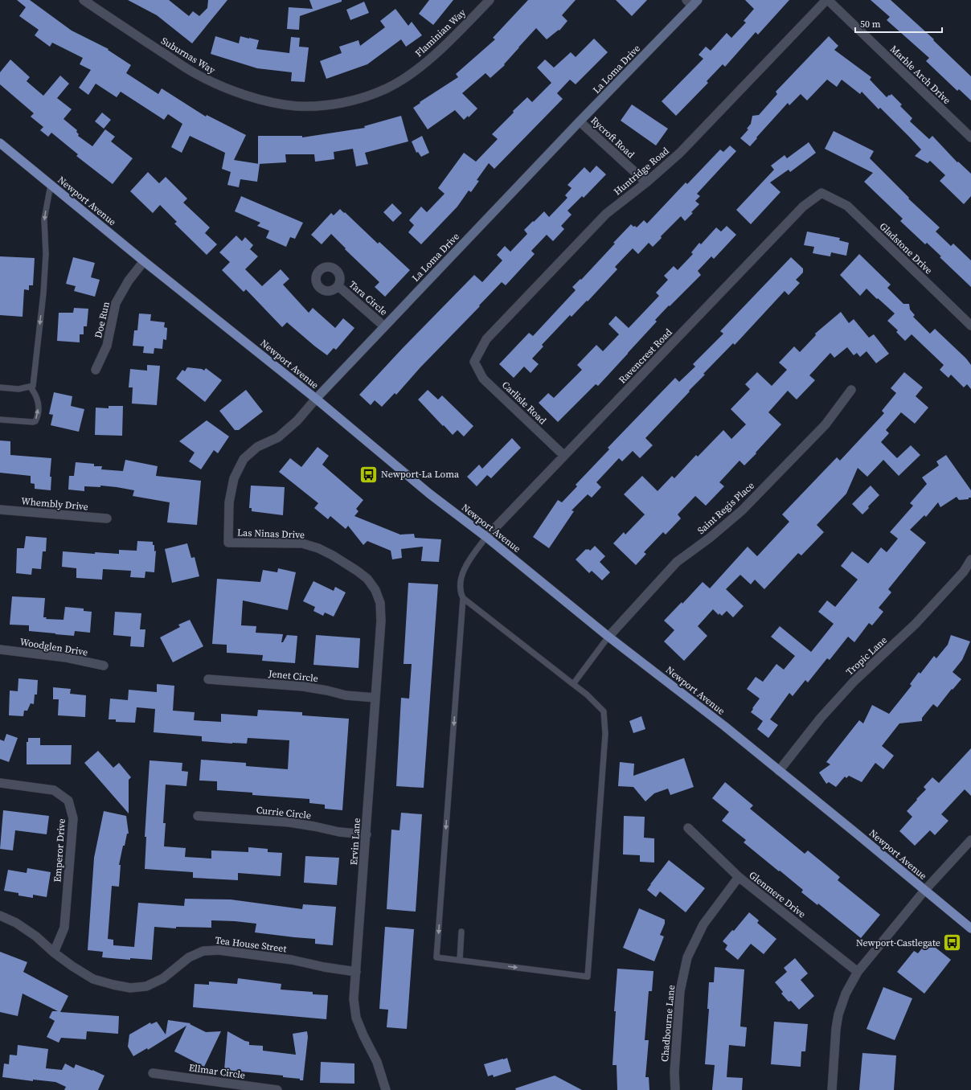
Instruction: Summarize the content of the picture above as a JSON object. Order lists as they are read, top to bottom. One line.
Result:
{"streets":{"main road":["La Loma Drive","Newport Avenue"],"street":["Flaminian Way","Suburnas Way","Marble Arch Drive","Rycroft Road","Huntridge Road","Gladstone Drive","Tara Circle","Doe Run","Ravencrest Road","Carlisle Road","Whembly Drive","Saint Regis Place","Las Ninas Drive","Woodglen Drive","Tropic Lane","Jenet Circle","Currie Circle","Ervin Lane","Emperor Drive","Glenmere Drive","Tea House Street","Chadbourne Lane","Ellmar Circle"]},"crossings":[["Flaminian Way","Suburnas Way"],["La Loma Drive","Rycroft Road"],["La Loma Drive","Newport Avenue"],["La Loma Drive","Tara Circle"],["La Loma Drive","Las Ninas Drive"],["Marble Arch Drive","Huntridge Road"],["Rycroft Road","Huntridge Road"],["Huntridge Road","Carlisle Road"],["Newport Avenue","Doe Run"],["Newport Avenue","Ravencrest Road"],["Newport Avenue","Saint Regis Place"],["Newport Avenue","Tropic Lane"],["Gladstone Drive","Ravencrest Road"],["Ravencrest Road","Carlisle Road"],["Las Ninas Drive","Ervin Lane"],["Jenet Circle","Ervin Lane"],["Currie Circle","Ervin Lane"],["Ervin Lane","Tea House Street"],["Emperor Drive","Tea House Street"],["Glenmere Drive","Chadbourne Lane"]],"places":{"bus stop":["Newport-La Loma","Newport-Castlegate"]},"scale_bar":"50 m"}
